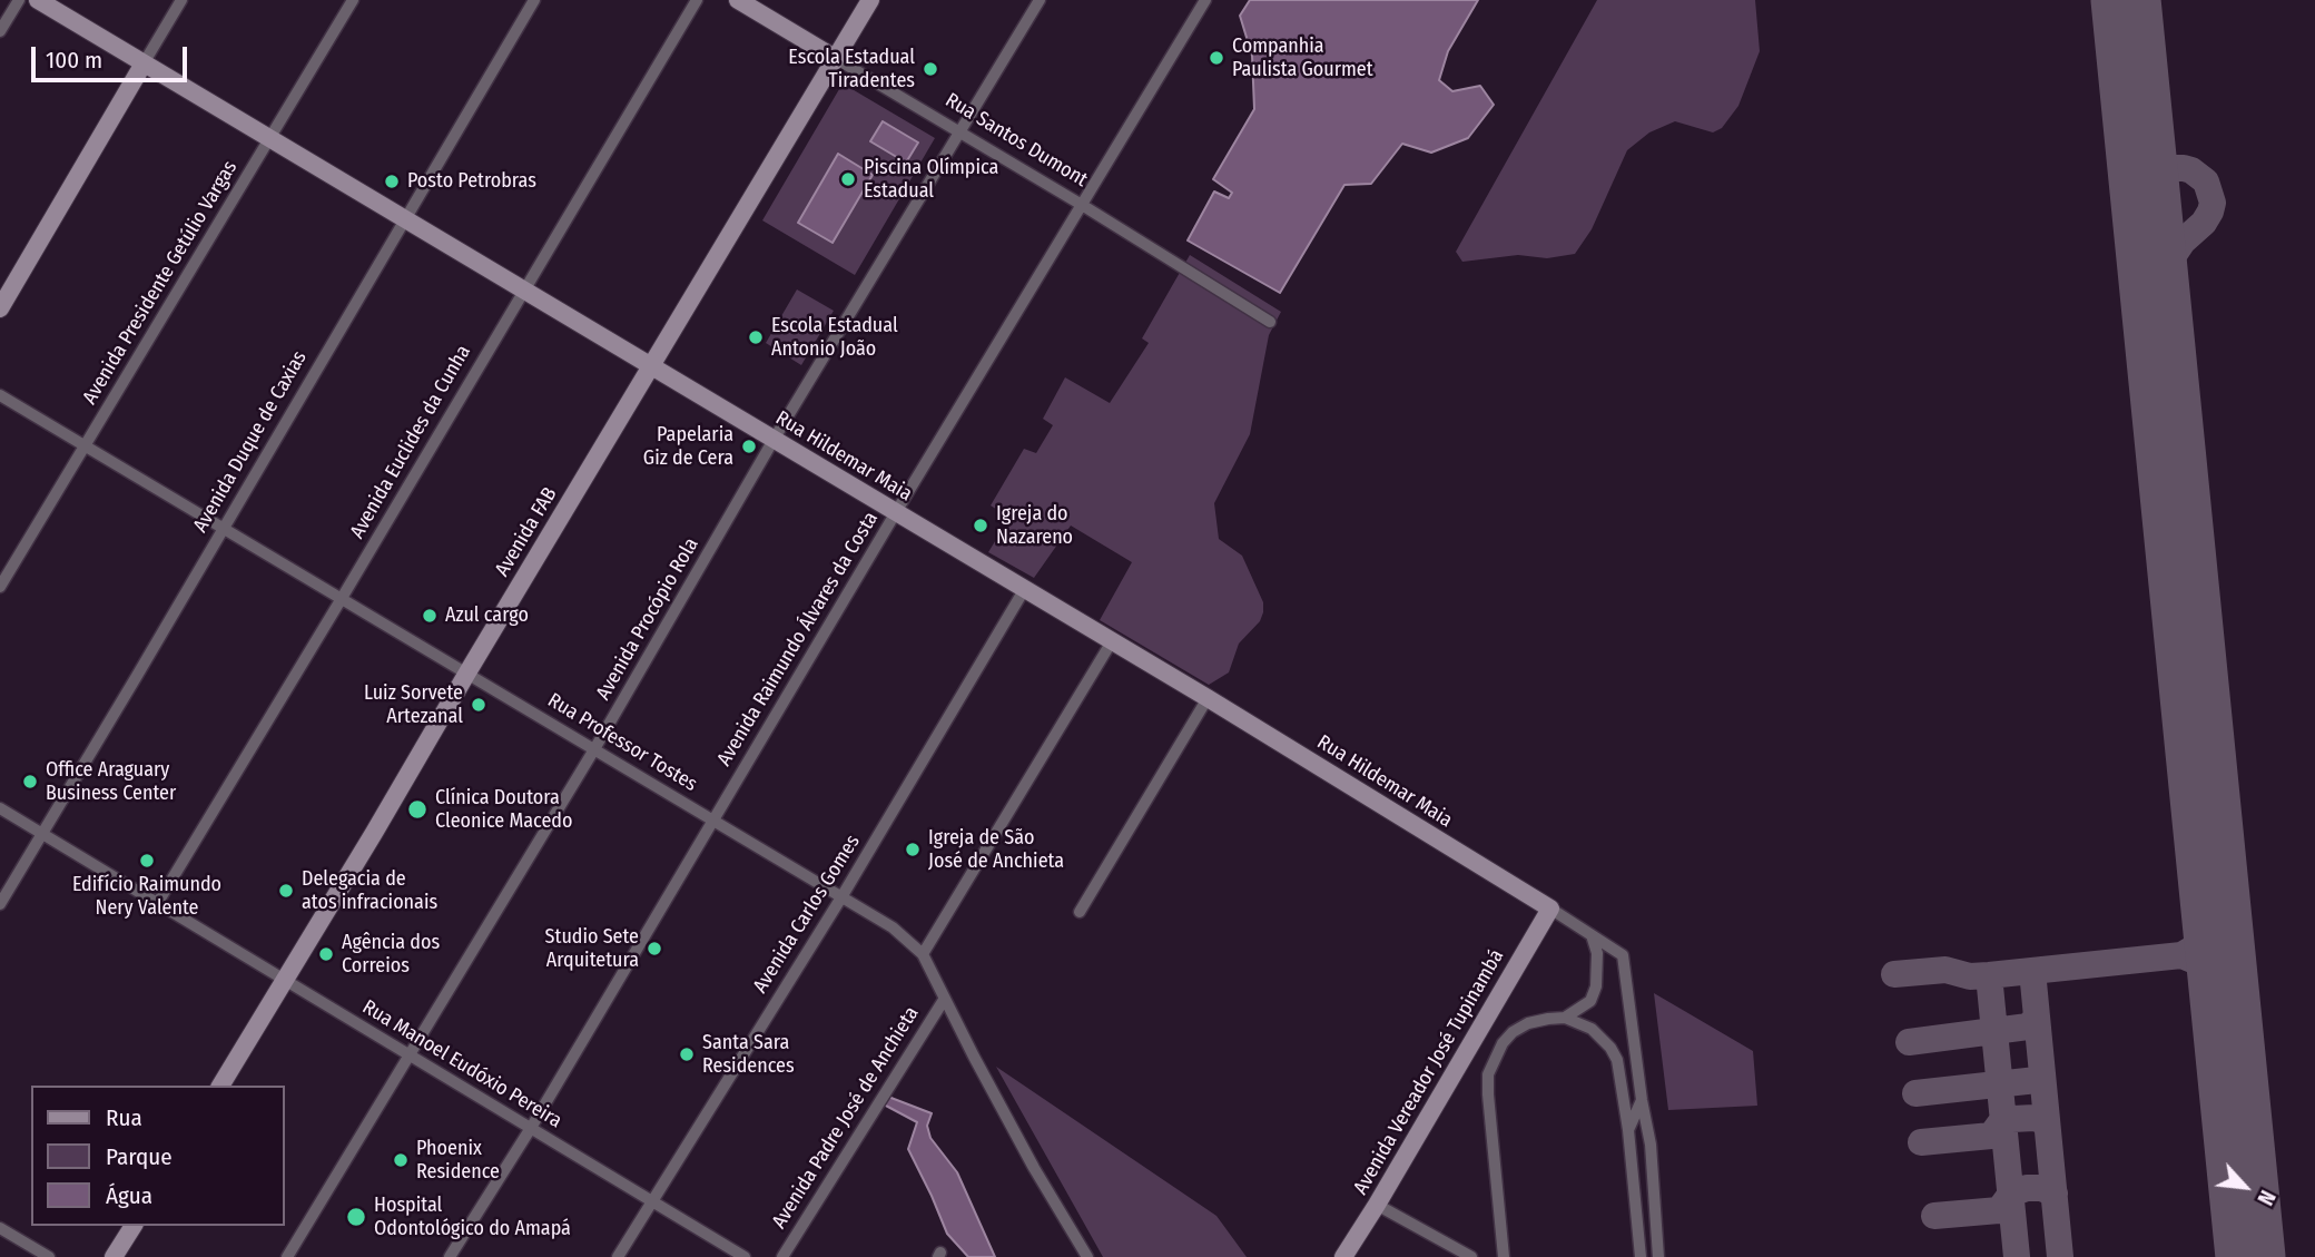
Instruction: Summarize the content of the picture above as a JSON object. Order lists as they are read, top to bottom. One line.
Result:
{"streets":{"main road":["Rua Santos Dumont","Rua Hildemar Maia","Avenida FAB","Avenida Vereador José Tupinambá"],"street":["Avenida Presidente Getúlio Vargas","Avenida Duque de Caxias","Avenida Euclides da Cunha","Avenida Procópio Rola","Avenida Raimundo Álvares da Costa","Rua Professor Tostes","Avenida Carlos Gomes","Rua Manoel Eudóxio Pereira","Avenida Padre José de Anchieta"]},"crossings":[["Rua Santos Dumont","Avenida FAB"],["Rua Santos Dumont","Avenida Procópio Rola"],["Rua Santos Dumont","Avenida Raimundo Álvares da Costa"],["Avenida Presidente Getúlio Vargas","Rua Hildemar Maia"],["Avenida Presidente Getúlio Vargas","Rua Professor Tostes"],["Avenida Duque de Caxias","Rua Hildemar Maia"],["Avenida Duque de Caxias","Rua Professor Tostes"],["Avenida Duque de Caxias","Rua Manoel Eudóxio Pereira"],["Avenida Euclides da Cunha","Rua Hildemar Maia"],["Avenida Euclides da Cunha","Rua Professor Tostes"],["Avenida Euclides da Cunha","Rua Manoel Eudóxio Pereira"],["Rua Hildemar Maia","Avenida FAB"],["Rua Hildemar Maia","Avenida Procópio Rola"],["Rua Hildemar Maia","Avenida Raimundo Álvares da Costa"],["Rua Hildemar Maia","Avenida Carlos Gomes"],["Rua Hildemar Maia","Avenida Vereador José Tupinambá"],["Avenida FAB","Rua Professor Tostes"],["Avenida FAB","Rua Manoel Eudóxio Pereira"],["Avenida Procópio Rola","Rua Professor Tostes"],["Avenida Procópio Rola","Rua Manoel Eudóxio Pereira"],["Avenida Raimundo Álvares da Costa","Rua Professor Tostes"],["Avenida Raimundo Álvares da Costa","Rua Manoel Eudóxio Pereira"],["Rua Professor Tostes","Avenida Carlos Gomes"],["Rua Professor Tostes","Avenida Padre José de Anchieta"],["Avenida Carlos Gomes","Rua Manoel Eudóxio Pereira"]],"places":["Companhia Paulista Gourmet","Escola Estadual Tiradentes","Piscina Olímpica Estadual","Posto Petrobras","Escola Estadual Antonio João","Papelaria Giz de Cera","Igreja do Nazareno","Azul cargo","Luiz Sorvete Artezanal","Office Araguary Business Center","Clínica Doutora Cleonice Macedo","Igreja de São José de Anchieta","Edifício Raimundo Nery Valente","Delegacia de atos infracionais","Studio Sete Arquitetura","Agência dos Correios","Santa Sara Residences","Phoenix Residence","Hospital Odontológico do Amapá"],"legend":["Rua","Parque","Água"],"scale_bar":"100 m","north":"bottom right"}
